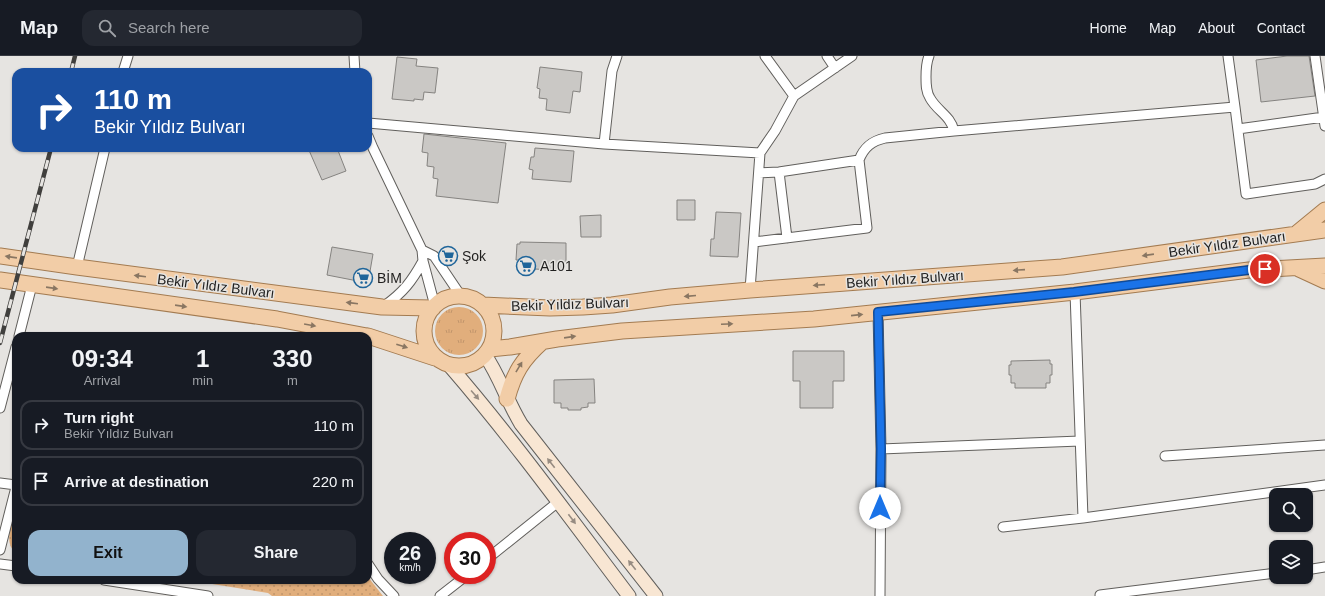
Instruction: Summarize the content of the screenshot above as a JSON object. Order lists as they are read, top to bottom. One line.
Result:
{"streets":{"main road":["Bekir Yıldız Bulvarı"]},"places":{"supermarket":["Şok","A101","BİM"]},"page":{"header":"Map","search":"Search here","nav":["Home","Map","About","Contact"],"turn":["110 m","Bekir Yıldız Bulvarı"],"eta":["09:34","Arrival","1","min","330","m"],"list":[{"name":"Turn right","note":"Bekir Yıldız Bulvarı","value":"110 m"},{"name":"Arrive at destination","value":"220 m"}],"buttons":["Exit","Share"],"speed":"26 km/h","limit":"30"}}
